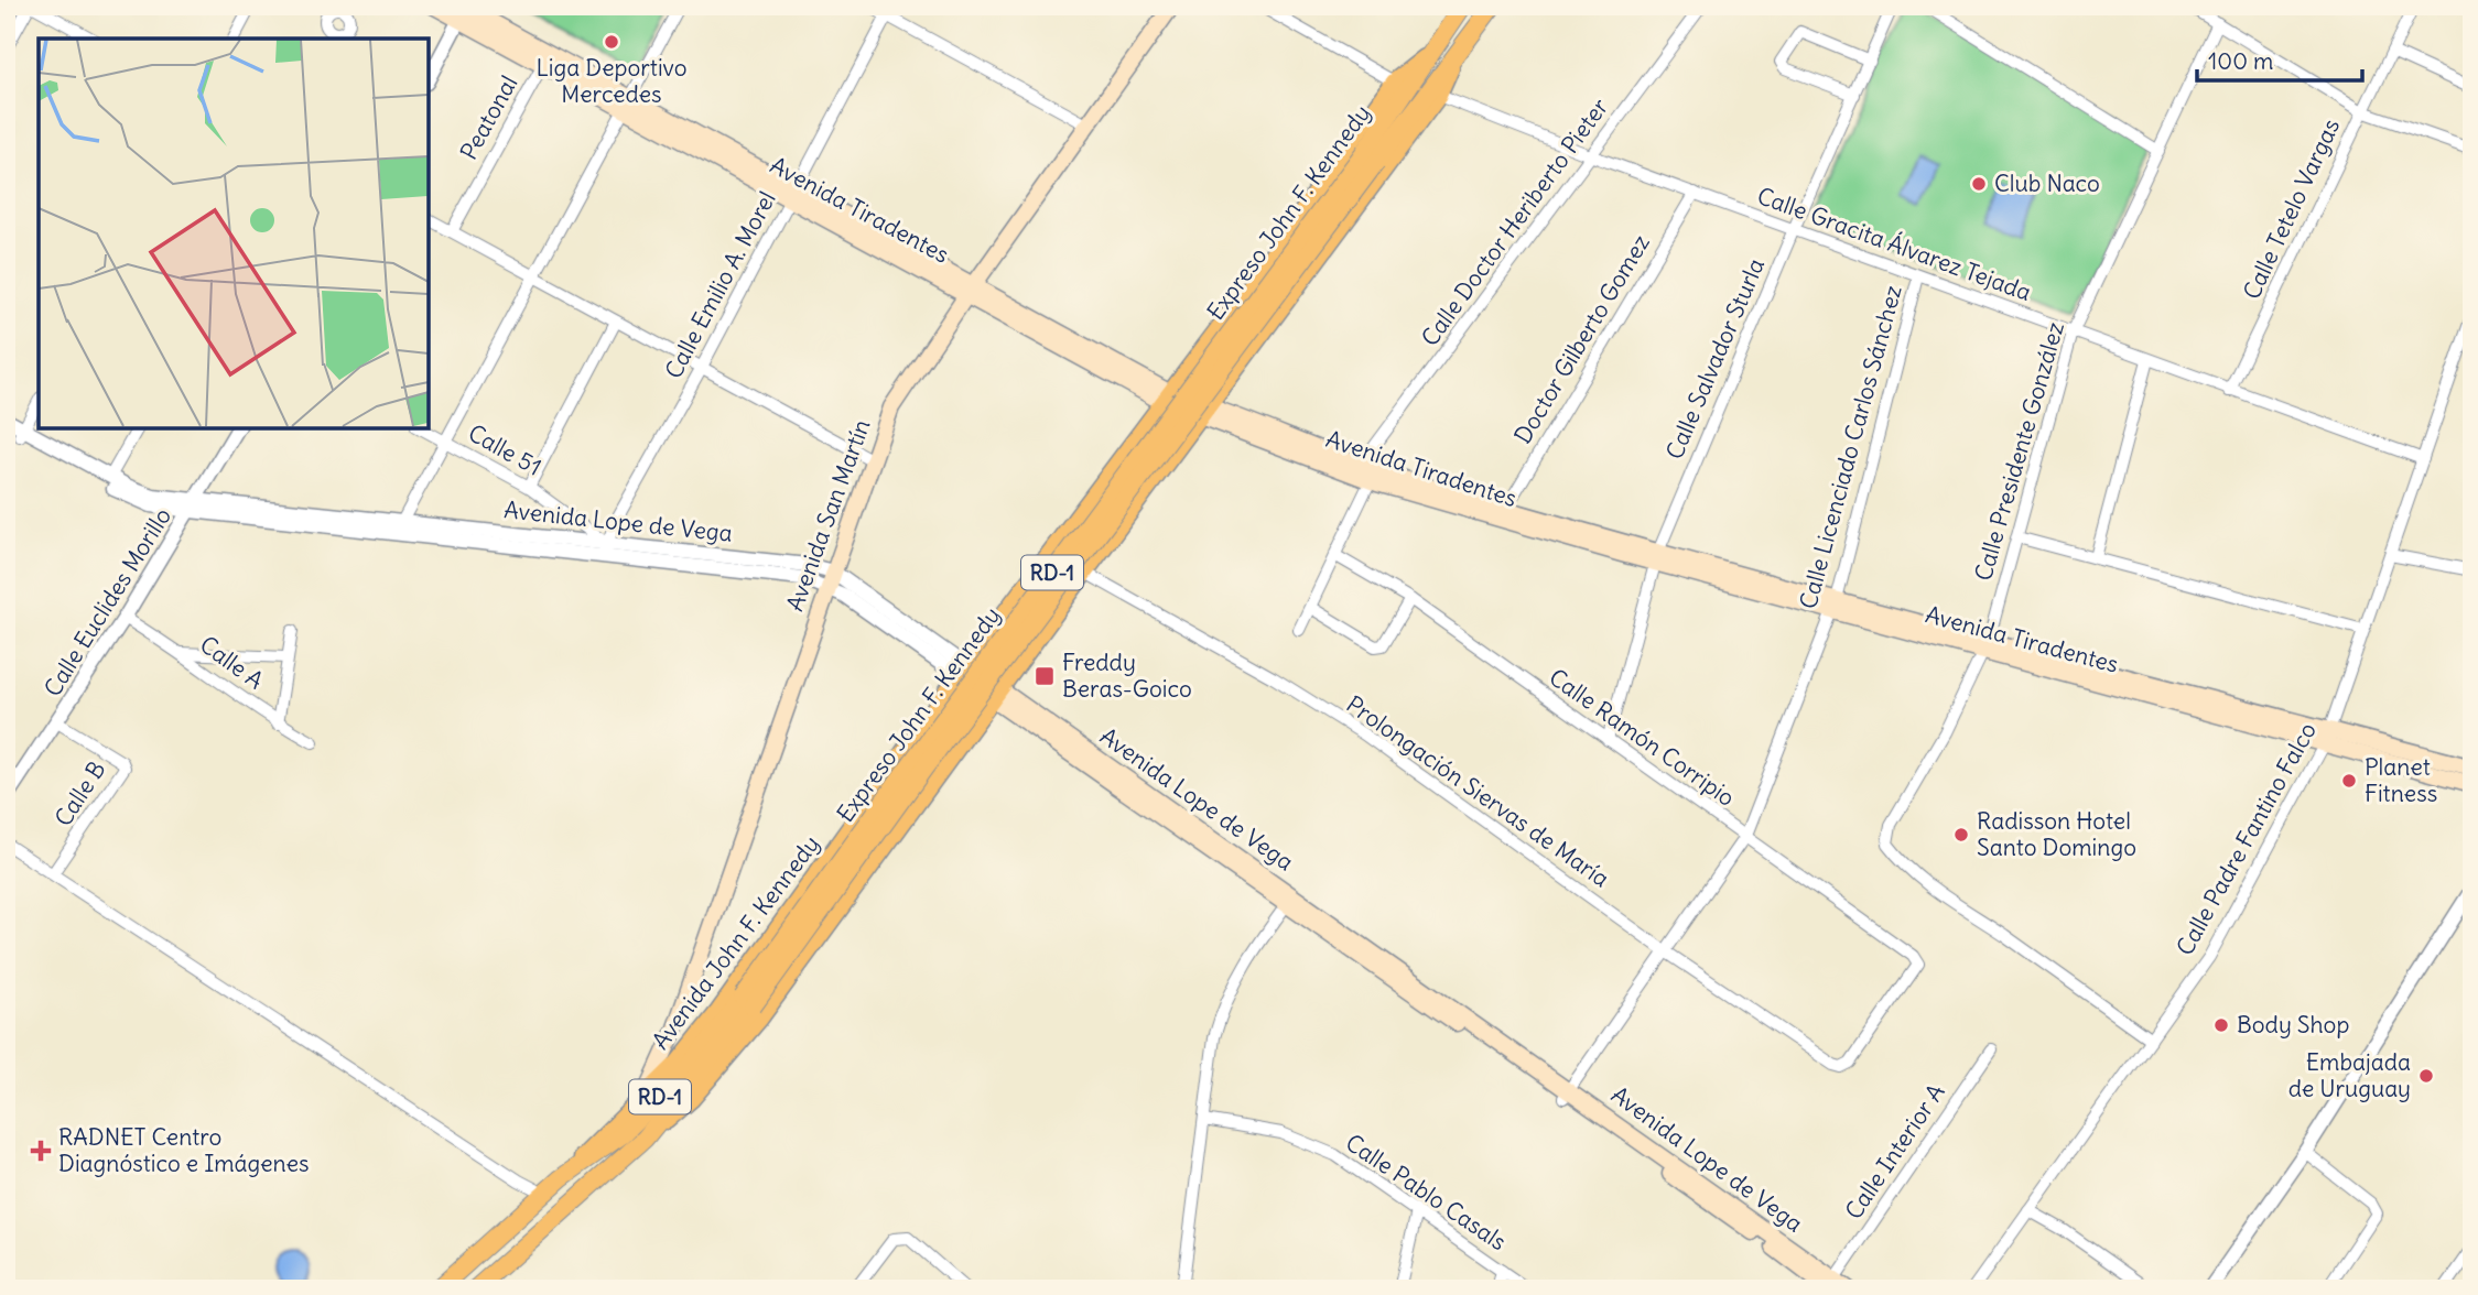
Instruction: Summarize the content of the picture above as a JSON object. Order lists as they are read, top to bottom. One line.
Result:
{"streets":{"highway":["Expreso John F. Kennedy","RD-1"],"main road":["Avenida Tiradentes","Avenida San Martín","Avenida Lope de Vega","Avenida John F. Kennedy"],"street":["Peatonal","Calle Tetelo Vargas","Calle Doctor Heriberto Pieter","Calle Gracita Álvarez Tejada","Calle Emilio A. Morel","Doctor Gilberto Gomez","Calle Salvador Sturla","Calle Licenciado Carlos Sánchez","Calle 51","Calle Presidente González","Calle Euclides Morillo","Calle A","Calle Ramón Corripio","Prolongación Siervas de María","Calle B","Calle Padre Fantino Falco","Calle Interior A","Calle Pablo Casals"]},"crossings":[["Peatonal","Avenida Tiradentes"],["Calle Tetelo Vargas","Calle Gracita Álvarez Tejada"],["Avenida Tiradentes","Calle Doctor Heriberto Pieter"],["Avenida Tiradentes","Calle Emilio A. Morel"],["Avenida Tiradentes","Doctor Gilberto Gomez"],["Avenida Tiradentes","Calle Salvador Sturla"],["Avenida Tiradentes","Calle Licenciado Carlos Sánchez"],["Avenida Tiradentes","Calle Presidente González"],["Avenida Tiradentes","Avenida San Martín"],["Avenida Tiradentes","RD-1"],["Avenida Tiradentes","Calle Padre Fantino Falco"],["Avenida Tiradentes","Avenida John F. Kennedy"],["Expreso John F. Kennedy","RD-1"],["Expreso John F. Kennedy","Avenida John F. Kennedy"],["Calle Doctor Heriberto Pieter","Calle Gracita Álvarez Tejada"],["Calle Gracita Álvarez Tejada","Doctor Gilberto Gomez"],["Calle Gracita Álvarez Tejada","Calle Salvador Sturla"],["Calle Gracita Álvarez Tejada","Calle Licenciado Carlos Sánchez"],["Calle Gracita Álvarez Tejada","Calle Presidente González"],["Calle Gracita Álvarez Tejada","RD-1"],["Calle Gracita Álvarez Tejada","Calle Padre Fantino Falco"],["Calle Emilio A. Morel","Calle 51"],["Calle Emilio A. Morel","Avenida Lope de Vega"],["Calle Salvador Sturla","Calle Ramón Corripio"],["Calle Licenciado Carlos Sánchez","Avenida Lope de Vega"],["Calle Licenciado Carlos Sánchez","Calle Ramón Corripio"],["Calle Licenciado Carlos Sánchez","Prolongación Siervas de María"],["Calle 51","Avenida Lope de Vega"],["Calle Presidente González","Calle Padre Fantino Falco"],["Avenida San Martín","Avenida Lope de Vega"],["Avenida San Martín","Avenida John F. Kennedy"],["Avenida Lope de Vega","RD-1"],["Avenida Lope de Vega","Calle Euclides Morillo"],["Avenida Lope de Vega","Avenida John F. Kennedy"],["Avenida Lope de Vega","Calle Interior A"],["RD-1","Prolongación Siervas de María"],["Calle Euclides Morillo","Calle A"],["Calle Euclides Morillo","Calle B"],["Calle Ramón Corripio","Prolongación Siervas de María"]],"places":{"other":["Liga Deportivo Mercedes","Club Naco","Planet Fitness","Radisson Hotel Santo Domingo","Body Shop","Embajada de Uruguay"],"transit":["Freddy Beras-Goico"],"health":["RADNET Centro Diagnóstico e Imágenes"]},"scale_bar":"100 m"}
